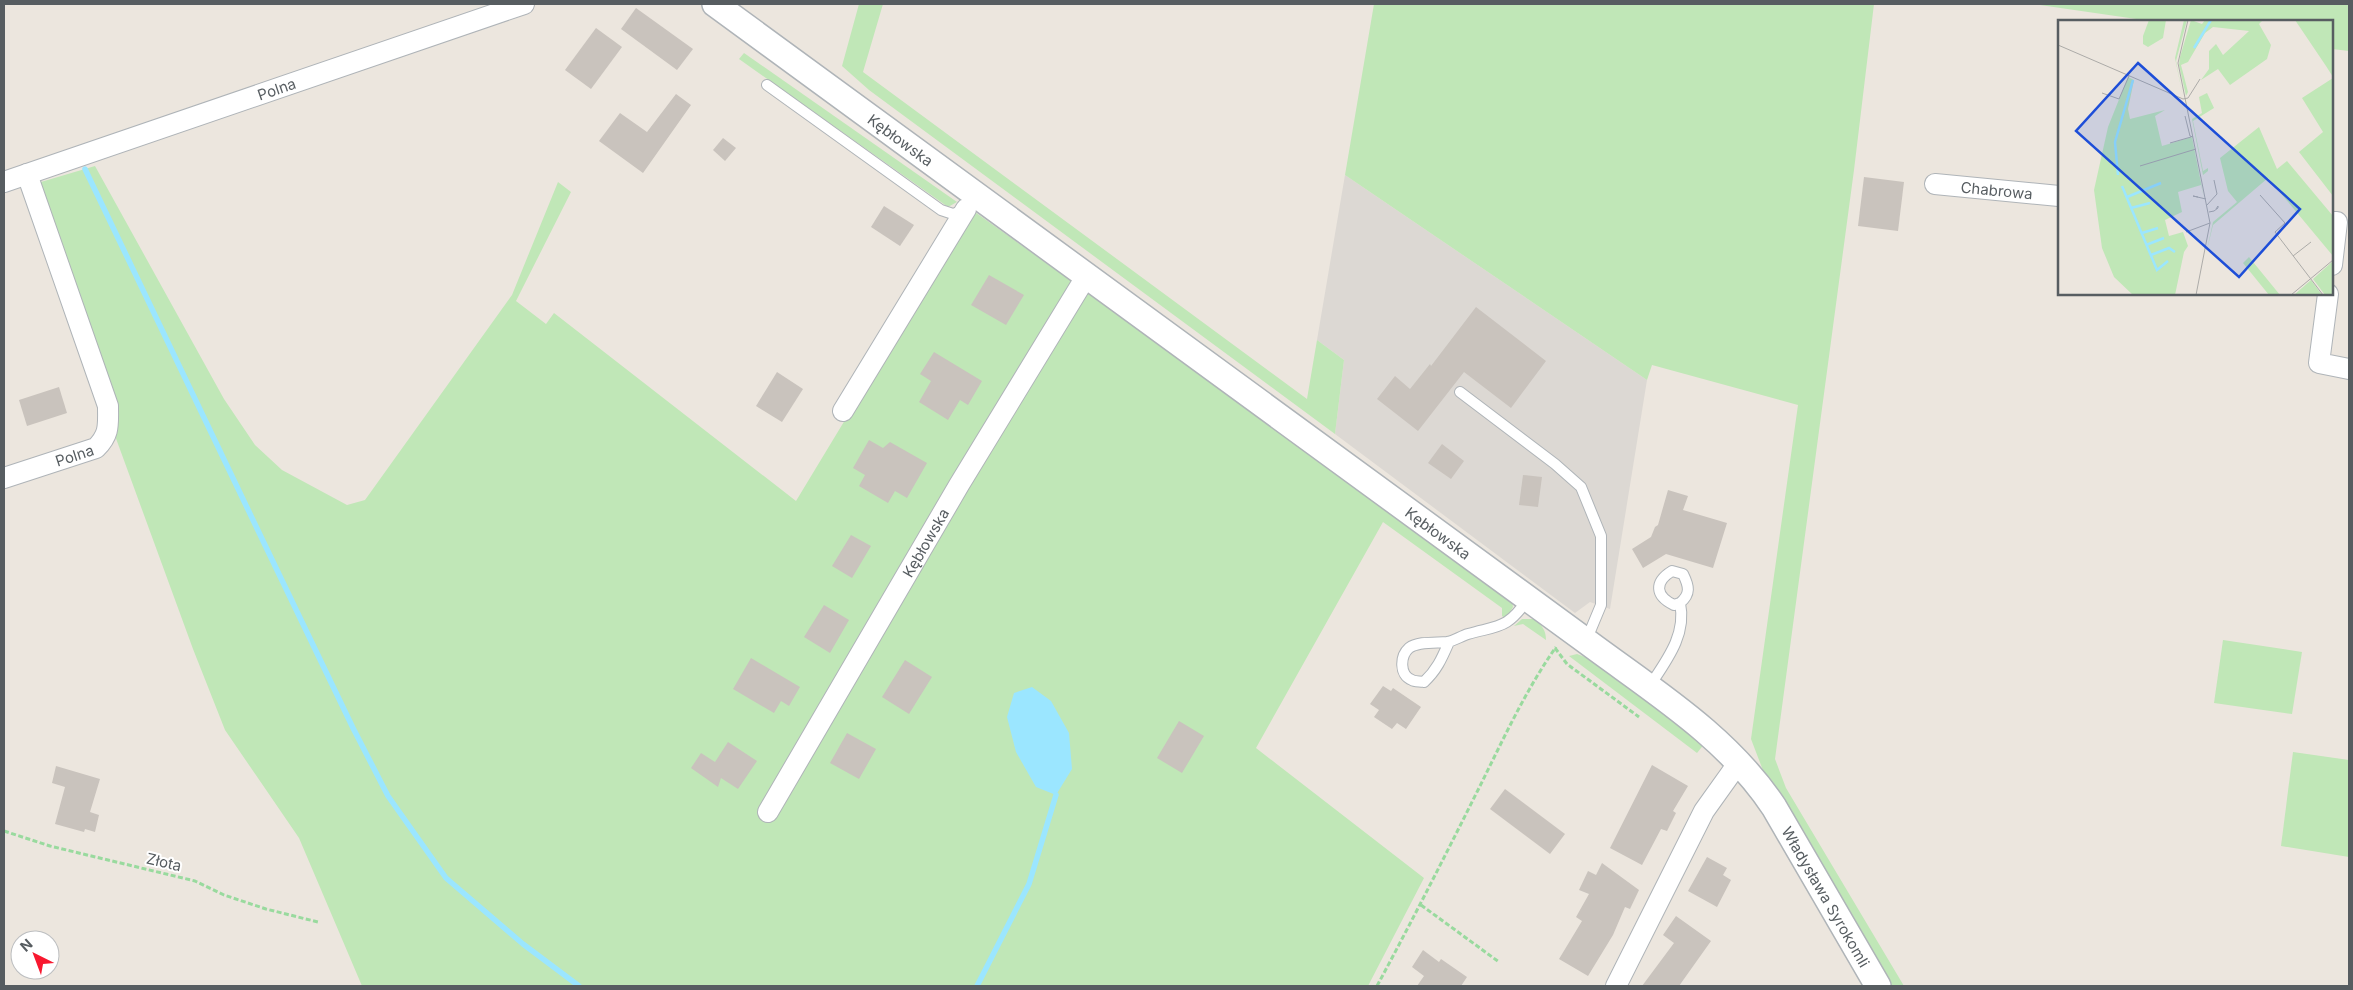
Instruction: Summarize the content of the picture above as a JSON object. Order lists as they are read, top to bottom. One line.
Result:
{"streets":{"street":["Polna","Kębłowska","Chabrowa","Władysława Syrokomli"],"path":["Złota"]},"crossings":[["Kębłowska","Władysława Syrokomli"]],"north":"top left"}
